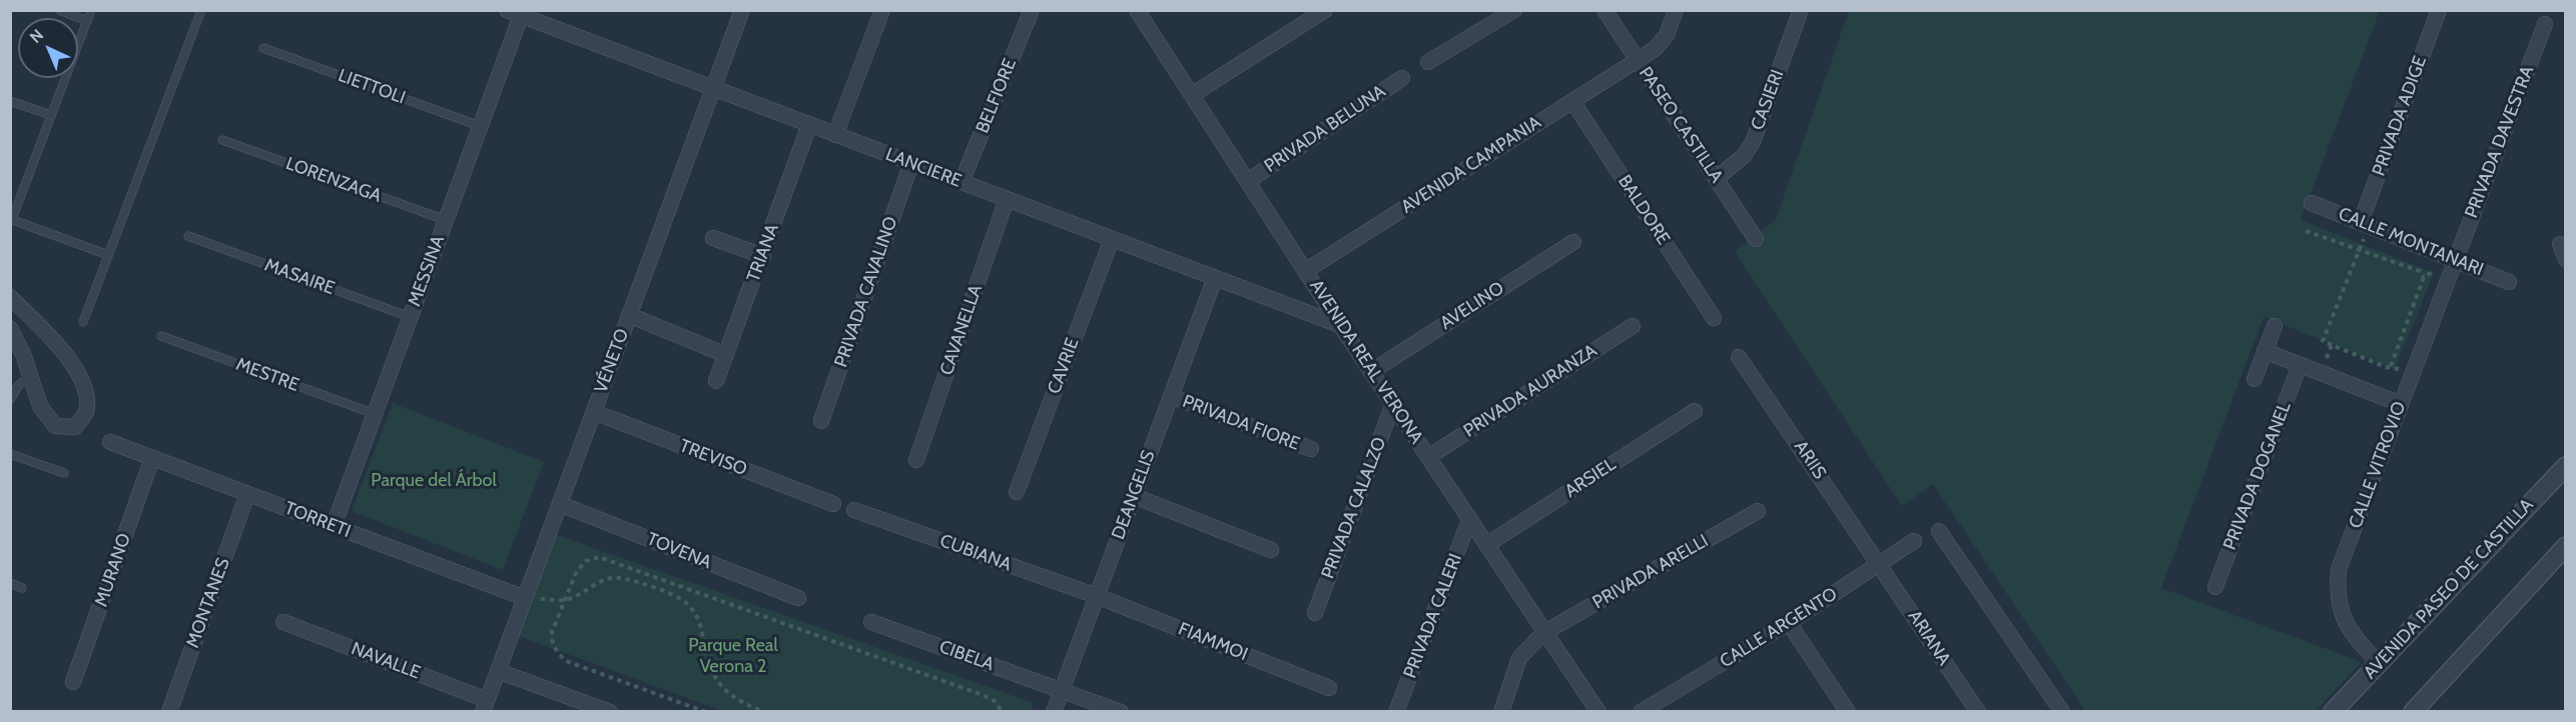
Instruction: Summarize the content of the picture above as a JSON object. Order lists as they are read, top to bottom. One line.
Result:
{"streets":{"street":["BELFIORE","CASIERI","PRIVADA ADIGE","PASEO CASTILLA","PRIVADA BELUNA","PRIVADA DAVESTRA","AVENIDA CAMPANIA","LANCIERE","BALDORE","CALLE MONTANARI","TRIANA","MESSINA","PRIVADA CAVALINO","AVELINO","CAVANELLA","VÉNETO","AVENIDA REAL VERONA","CAVRIE","PRIVADA AURANZA","PRIVADA FIORE","TREVISO","ARIIS","CALLE VITROVIO","PRIVADA DOGANEL","ARSIEL","DEANGELIS","PRIVADA CALALZO","TORRETI","TOVENA","CUBIANA","MURANO","PRIVADA ARELLI","AVENIDA PASEO DE CASTILLA","MONTANES","PRIVADA CALERI","CALLE ARGENTO","ARIANA","FIAMMOI","CIBELA","NAVALLE"],"lane":["LIETTOLI","LORENZAGA","MASAIRE","MESTRE"]},"crossings":[["LIETTOLI","MESSINA"],["BELFIORE","LANCIERE"],["CASIERI","PASEO CASTILLA"],["PRIVADA ADIGE","CALLE MONTANARI"],["PASEO CASTILLA","AVENIDA CAMPANIA"],["PRIVADA BELUNA","AVENIDA REAL VERONA"],["PRIVADA DAVESTRA","CALLE MONTANARI"],["PRIVADA DAVESTRA","CALLE VITROVIO"],["AVENIDA CAMPANIA","BALDORE"],["AVENIDA CAMPANIA","AVENIDA REAL VERONA"],["LANCIERE","TRIANA"],["LANCIERE","MESSINA"],["LANCIERE","PRIVADA CAVALINO"],["LANCIERE","CAVANELLA"],["LANCIERE","VÉNETO"],["LANCIERE","AVENIDA REAL VERONA"],["LANCIERE","CAVRIE"],["LANCIERE","DEANGELIS"],["LORENZAGA","MESSINA"],["CALLE MONTANARI","CALLE VITROVIO"],["MESSINA","MASAIRE"],["MESSINA","MESTRE"],["MESSINA","TORRETI"],["AVELINO","AVENIDA REAL VERONA"],["VÉNETO","TREVISO"],["VÉNETO","TORRETI"],["VÉNETO","TOVENA"],["VÉNETO","NAVALLE"],["AVENIDA REAL VERONA","PRIVADA AURANZA"],["AVENIDA REAL VERONA","ARSIEL"],["AVENIDA REAL VERONA","PRIVADA CALALZO"],["AVENIDA REAL VERONA","PRIVADA ARELLI"],["AVENIDA REAL VERONA","PRIVADA CALERI"],["PRIVADA FIORE","DEANGELIS"],["ARIIS","CALLE ARGENTO"],["ARIIS","ARIANA"],["CALLE VITROVIO","AVENIDA PASEO DE CASTILLA"],["DEANGELIS","CUBIANA"],["DEANGELIS","FIAMMOI"],["DEANGELIS","CIBELA"],["TORRETI","MURANO"],["TORRETI","MONTANES"],["CUBIANA","FIAMMOI"],["CALLE ARGENTO","ARIANA"]],"parks":["Parque del Árbol","Parque Real Verona 2"],"north":"top left"}
